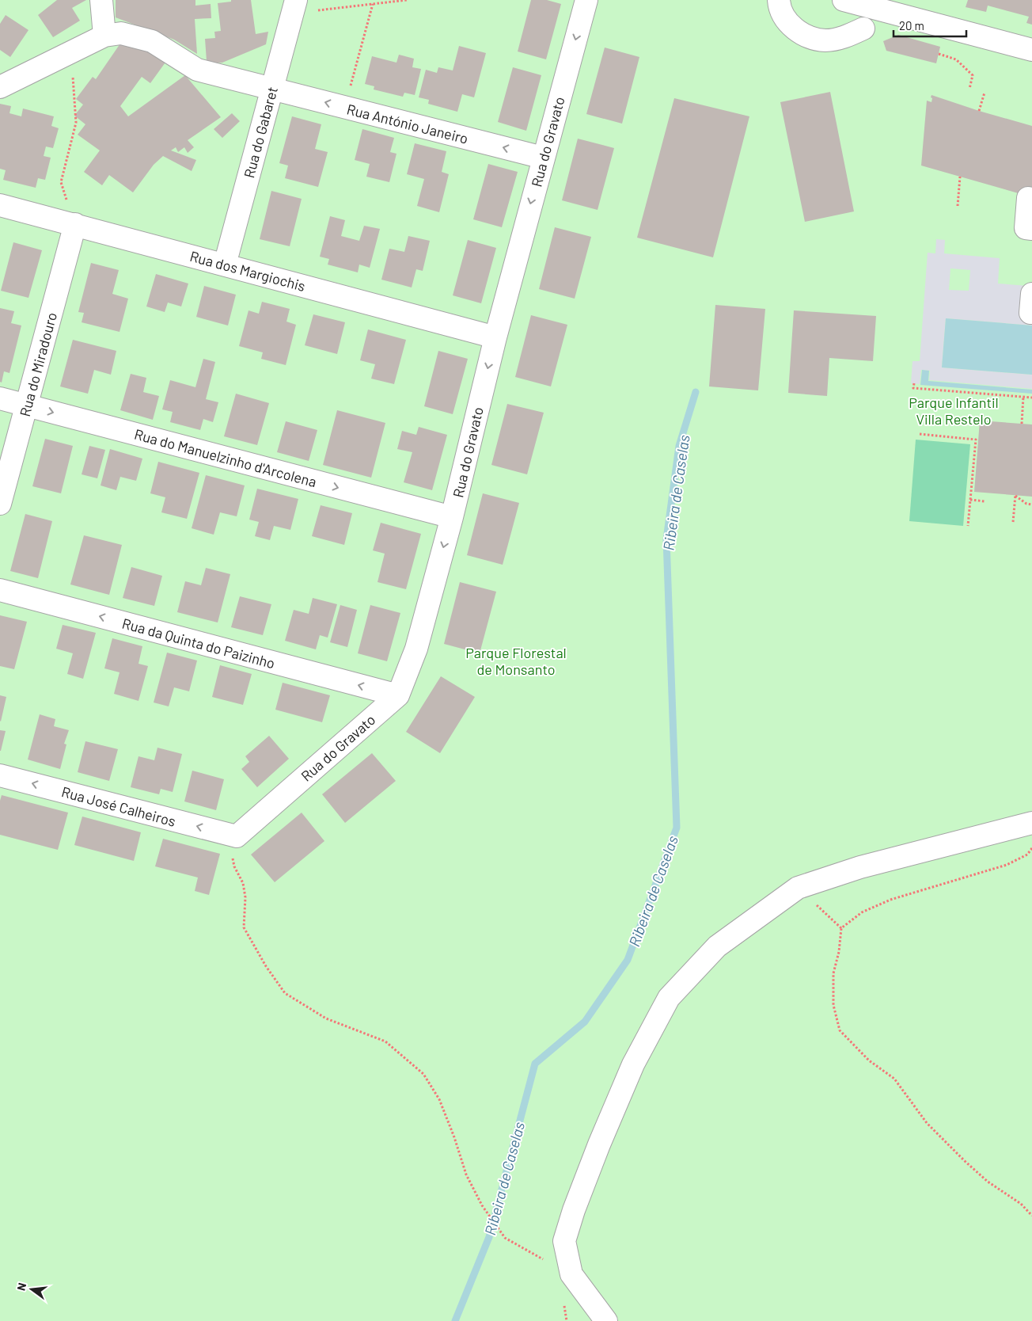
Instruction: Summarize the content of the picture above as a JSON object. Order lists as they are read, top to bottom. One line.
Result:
{"streets":{"street":["Rua António Janeiro","Rua do Gabaret","Rua do Gravato","Rua dos Margiochis","Rua do Miradouro","Rua do Manuelzinho d'Arcolena","Rua da Quinta do Paizinho","Rua José Calheiros"]},"crossings":[["Rua António Janeiro","Rua do Gabaret"],["Rua António Janeiro","Rua do Gravato"],["Rua do Gabaret","Rua dos Margiochis"],["Rua do Gravato","Rua dos Margiochis"],["Rua do Gravato","Rua do Manuelzinho d'Arcolena"],["Rua do Gravato","Rua da Quinta do Paizinho"],["Rua do Gravato","Rua José Calheiros"],["Rua dos Margiochis","Rua do Miradouro"],["Rua do Miradouro","Rua do Manuelzinho d'Arcolena"]],"one_way":["Rua António Janeiro","Rua do Gravato","Rua do Manuelzinho d'Arcolena","Rua da Quinta do Paizinho","Rua José Calheiros"],"water":["Ribeira de Caselas"],"parks":["Parque Infantil Villa Restelo","Parque Florestal de Monsanto"],"scale_bar":"20 m","north":"left"}
